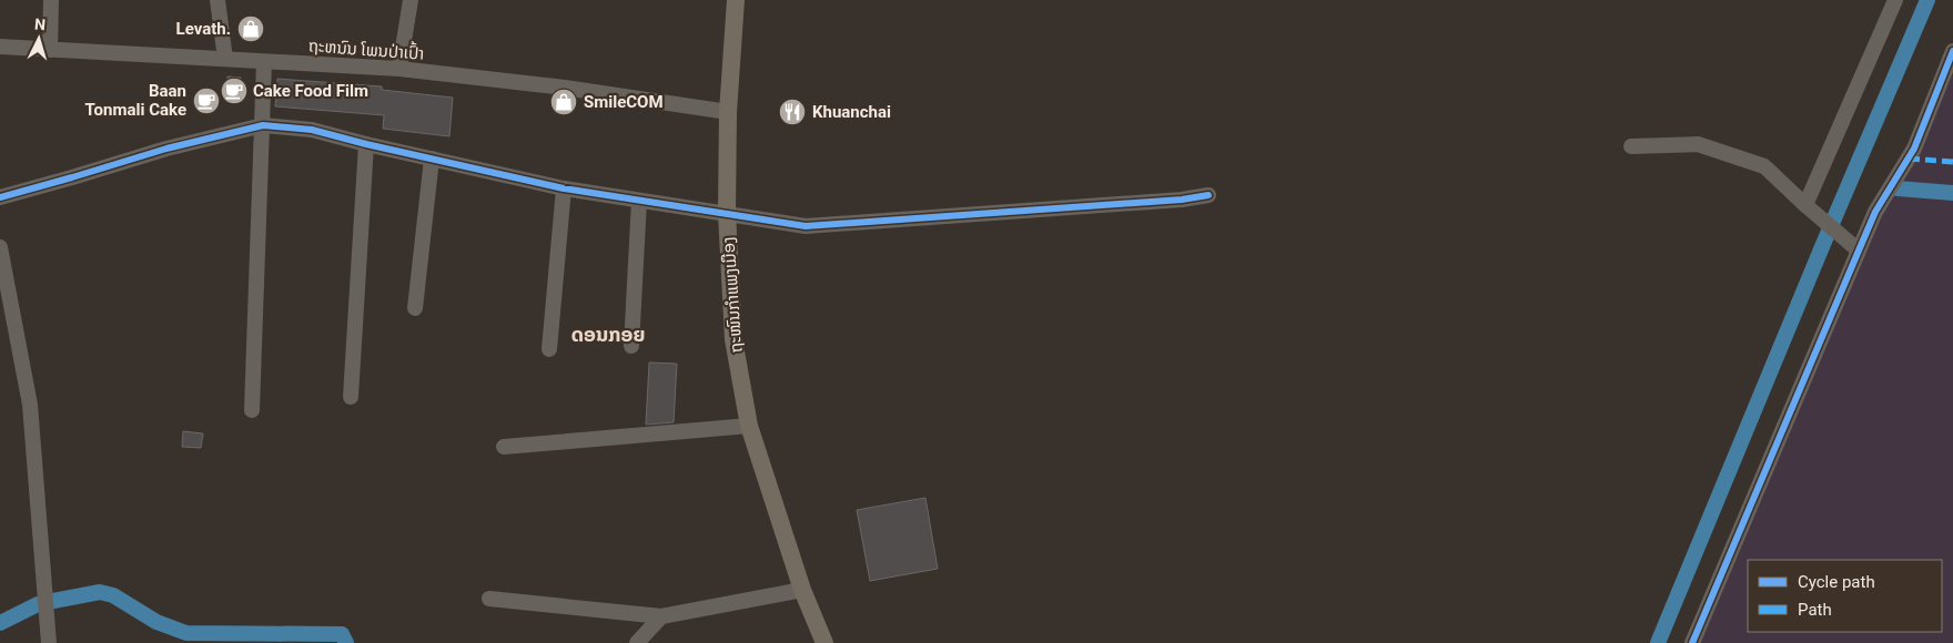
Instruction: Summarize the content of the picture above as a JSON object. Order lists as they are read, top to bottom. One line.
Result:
{"streets":{"main road":["ຖະໜົນກຳແພງເມືອງ"],"street":["ຖະຫນົນ ໂພນປ່າເປົ້າ"]},"crossings":[["ຖະຫນົນ ໂພນປ່າເປົ້າ","ຖະໜົນກຳແພງເມືອງ"]],"districts":["ດອນກອຍ"],"places":{"shop":["Levath.","SmileCOM"],"cafe":["Cake Food Film","Baan Tonmali Cake"],"restaurant":["Khuanchai"]},"legend":["Cycle path","Path"],"north":"top"}
